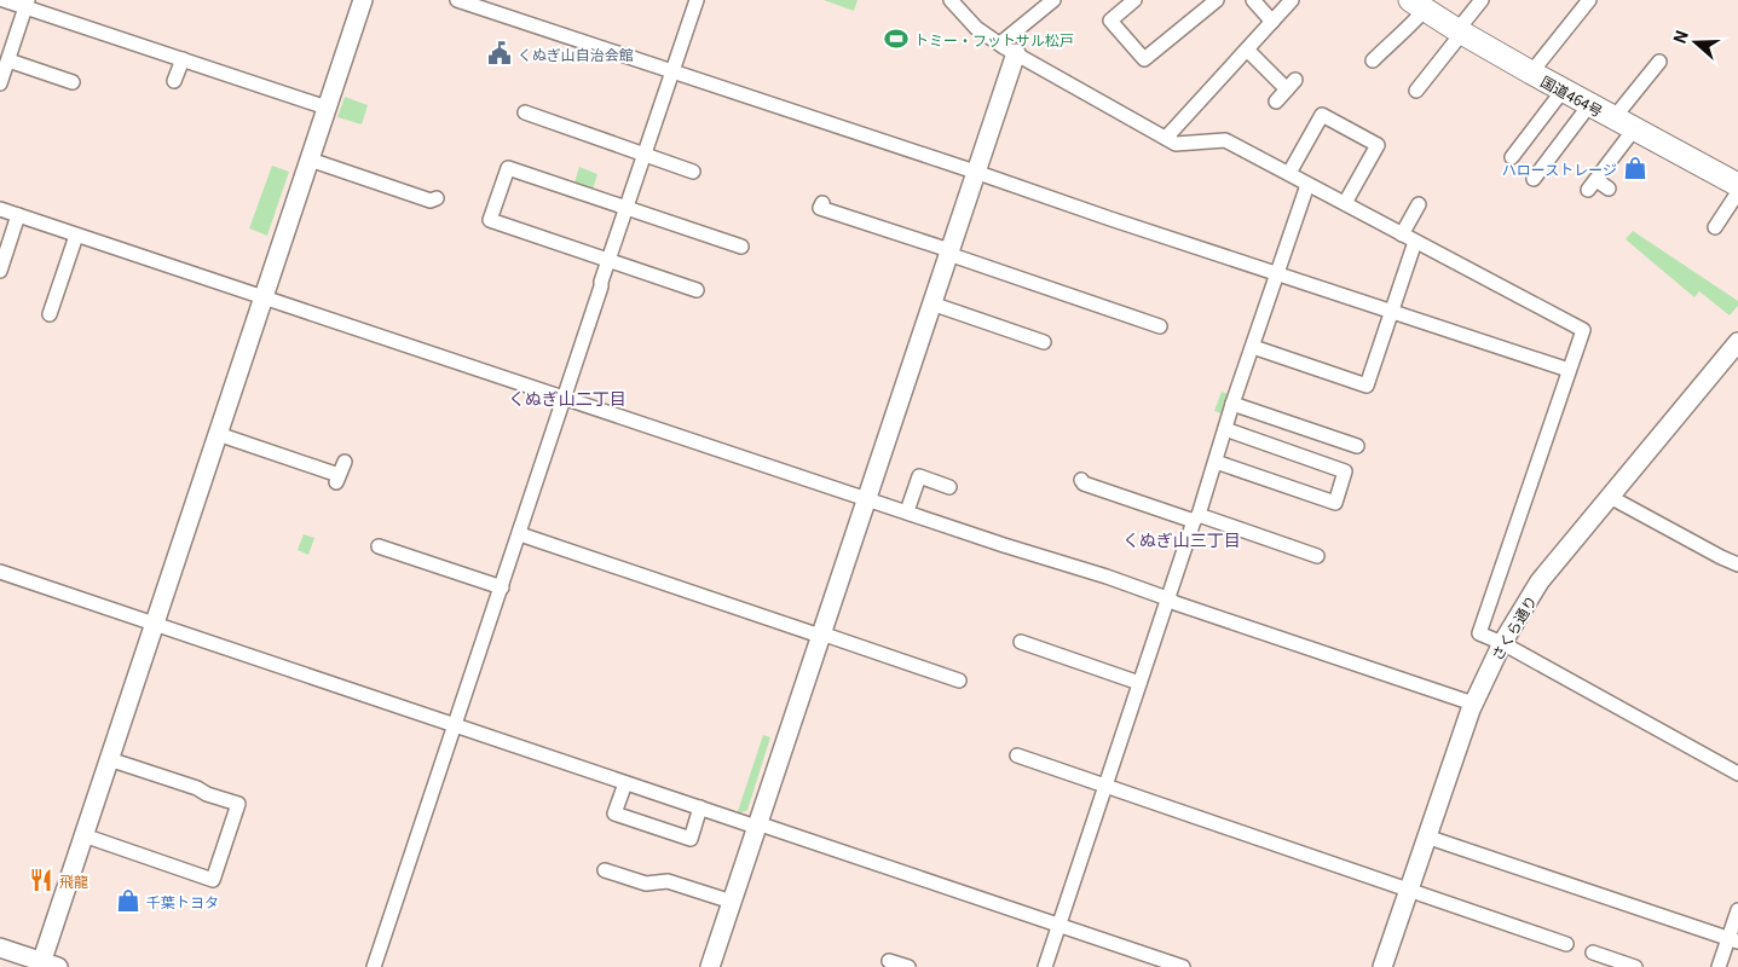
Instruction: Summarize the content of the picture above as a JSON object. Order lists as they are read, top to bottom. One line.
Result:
{"streets":{"highway":["国道464号"],"street":["さくら通り"]},"districts":["くぬぎ山二丁目","くぬぎ山三丁目"],"places":{"sports":["トミー・フットサル松戸"],"public building":["くぬぎ山自治会館"],"shop":["ハローストレージ","千葉トヨタ"],"restaurant":["飛龍"]},"north":"left"}
